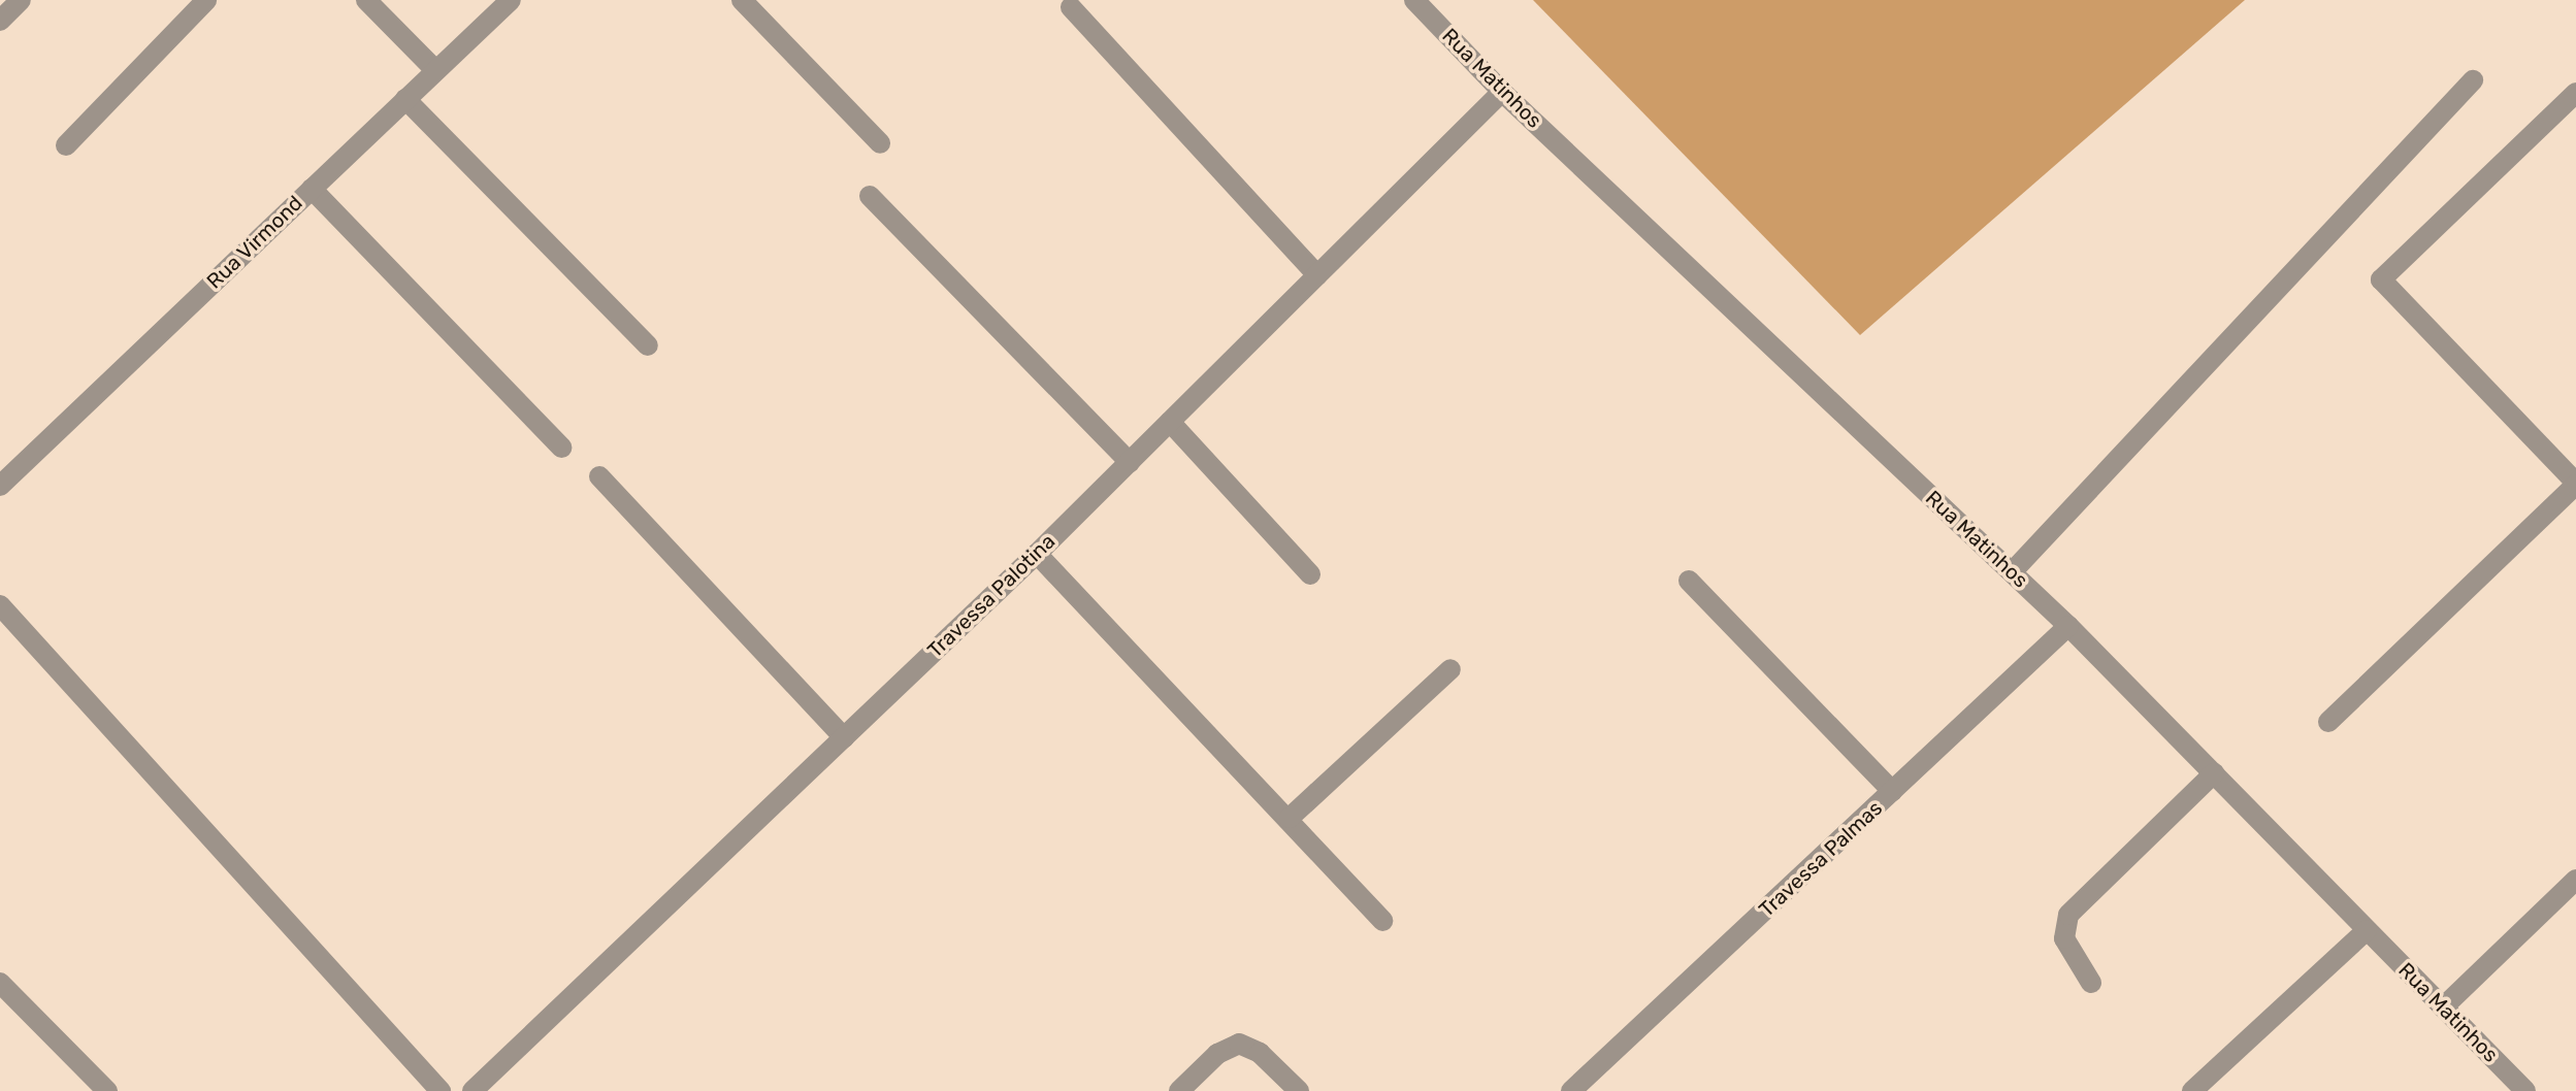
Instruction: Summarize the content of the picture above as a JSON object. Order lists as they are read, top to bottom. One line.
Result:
{"streets":{"street":["Rua Matinhos","Rua Virmond","Travessa Palotina","Travessa Palmas"]},"crossings":[["Rua Matinhos","Travessa Palotina"],["Rua Matinhos","Travessa Palmas"]]}
